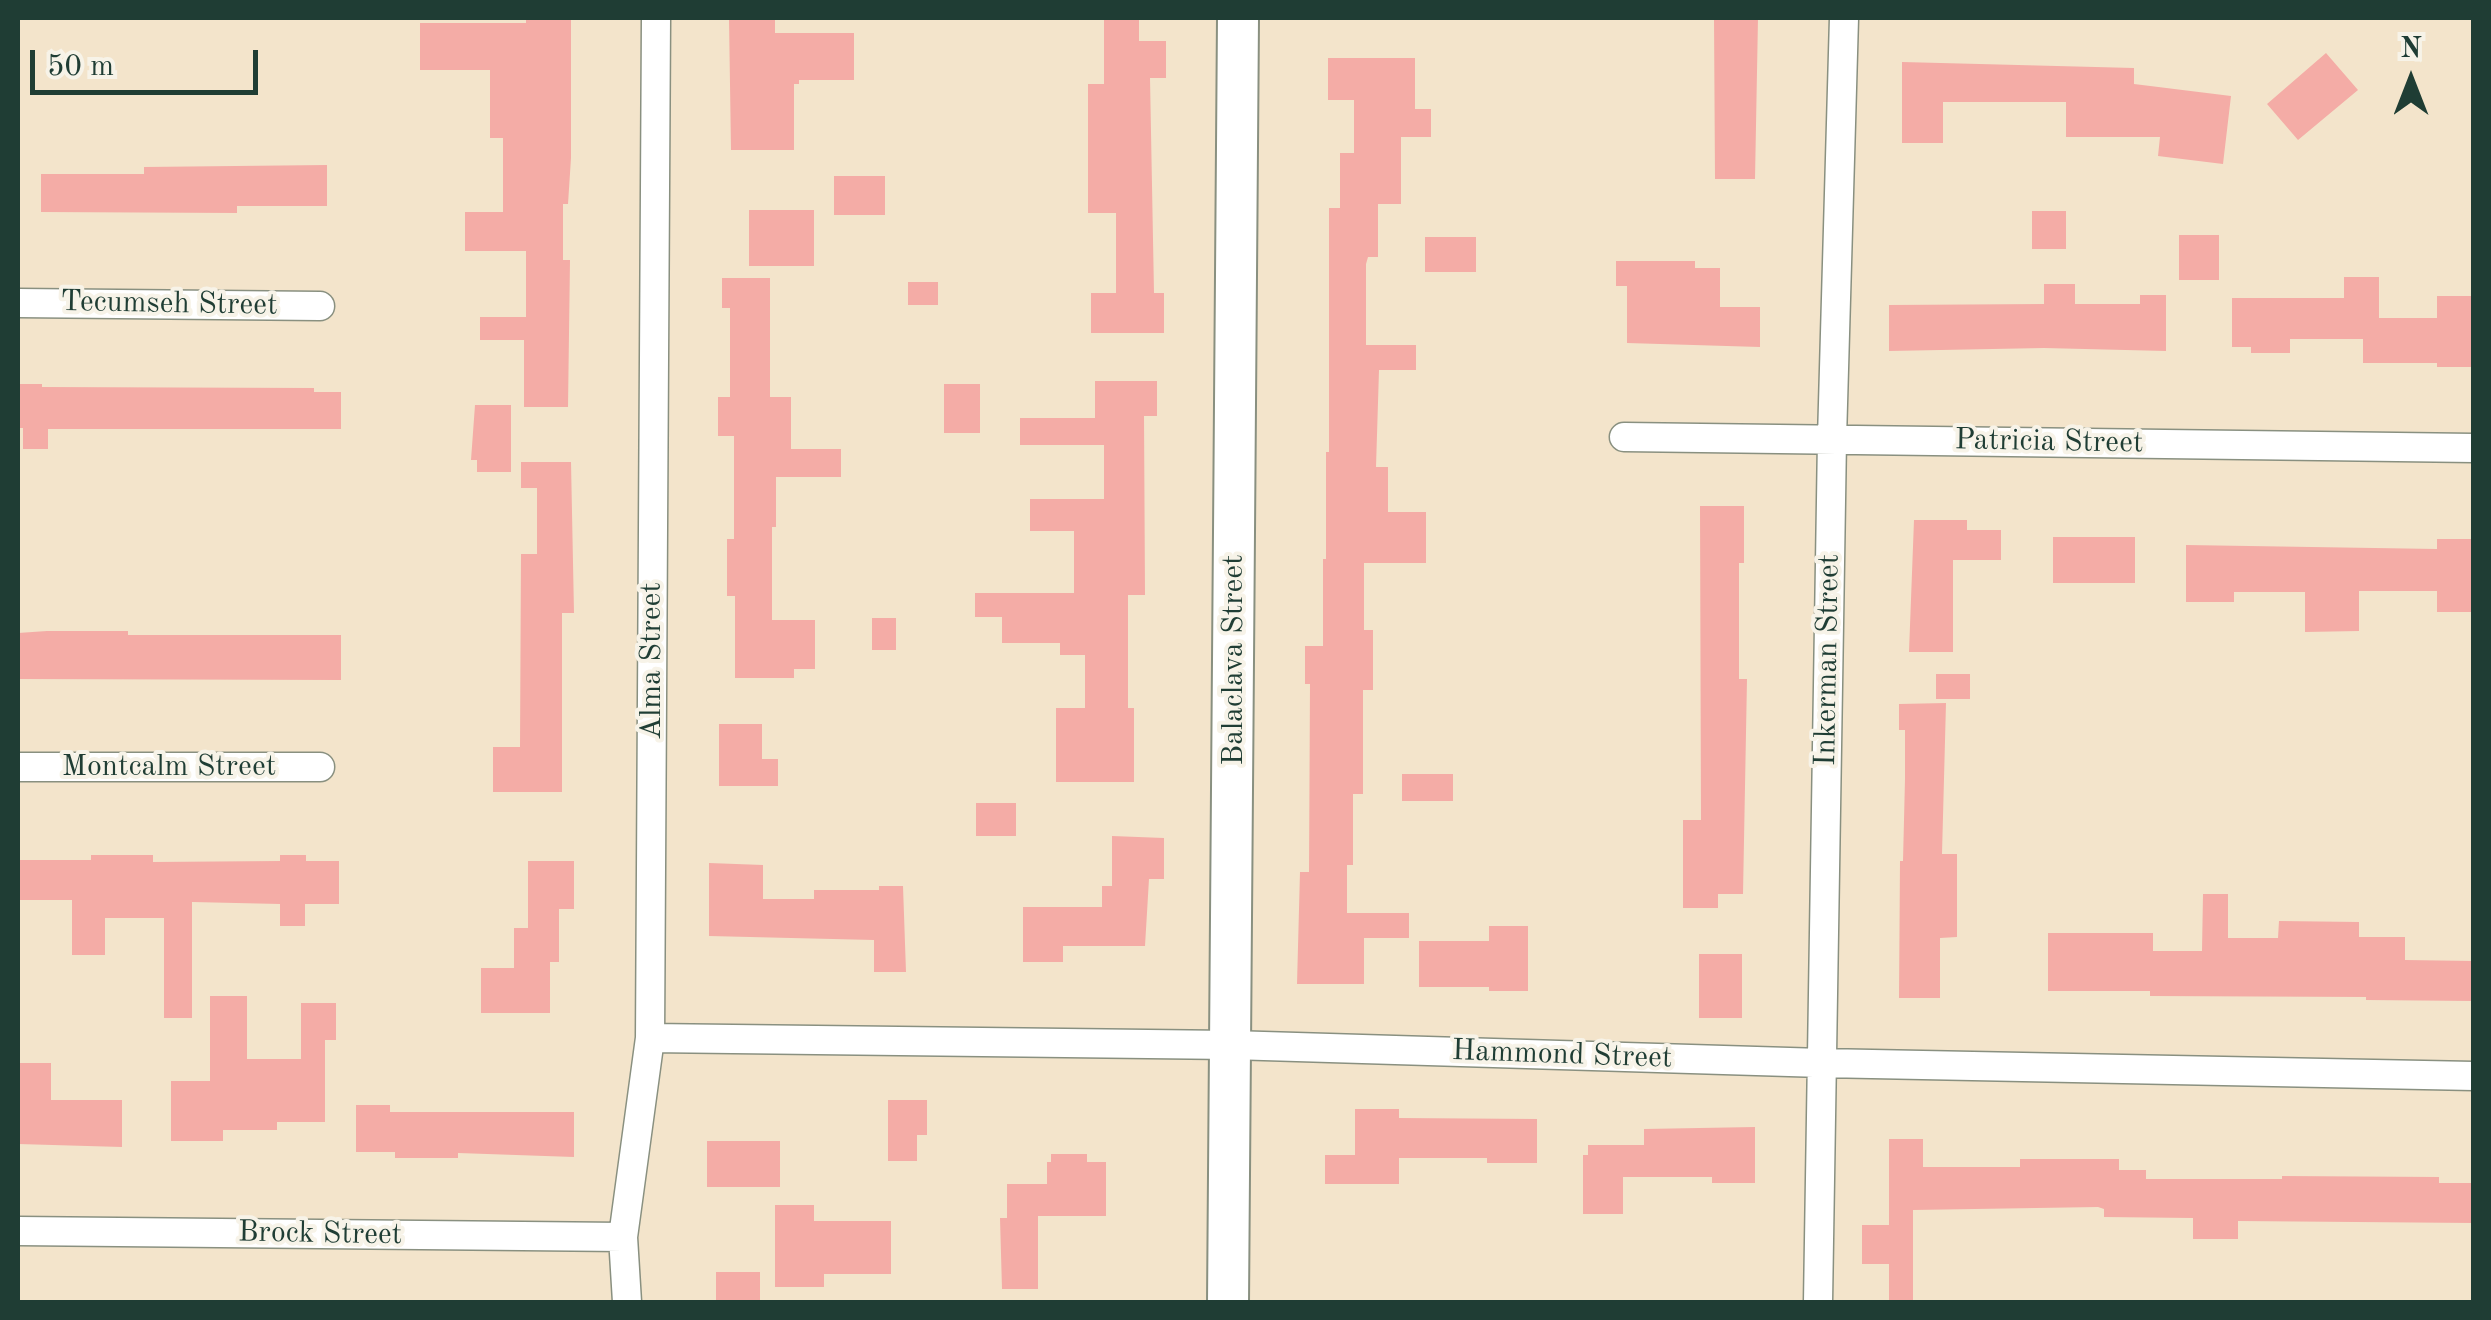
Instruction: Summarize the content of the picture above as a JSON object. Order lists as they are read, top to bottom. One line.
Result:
{"streets":{"street":["Tecumseh Street","Patricia Street","Balaclava Street","Inkerman Street","Alma Street","Montcalm Street","Hammond Street","Brock Street"]},"crossings":[["Patricia Street","Inkerman Street"],["Balaclava Street","Hammond Street"],["Inkerman Street","Hammond Street"],["Alma Street","Hammond Street"],["Alma Street","Brock Street"]],"scale_bar":"50 m","north":"top"}
